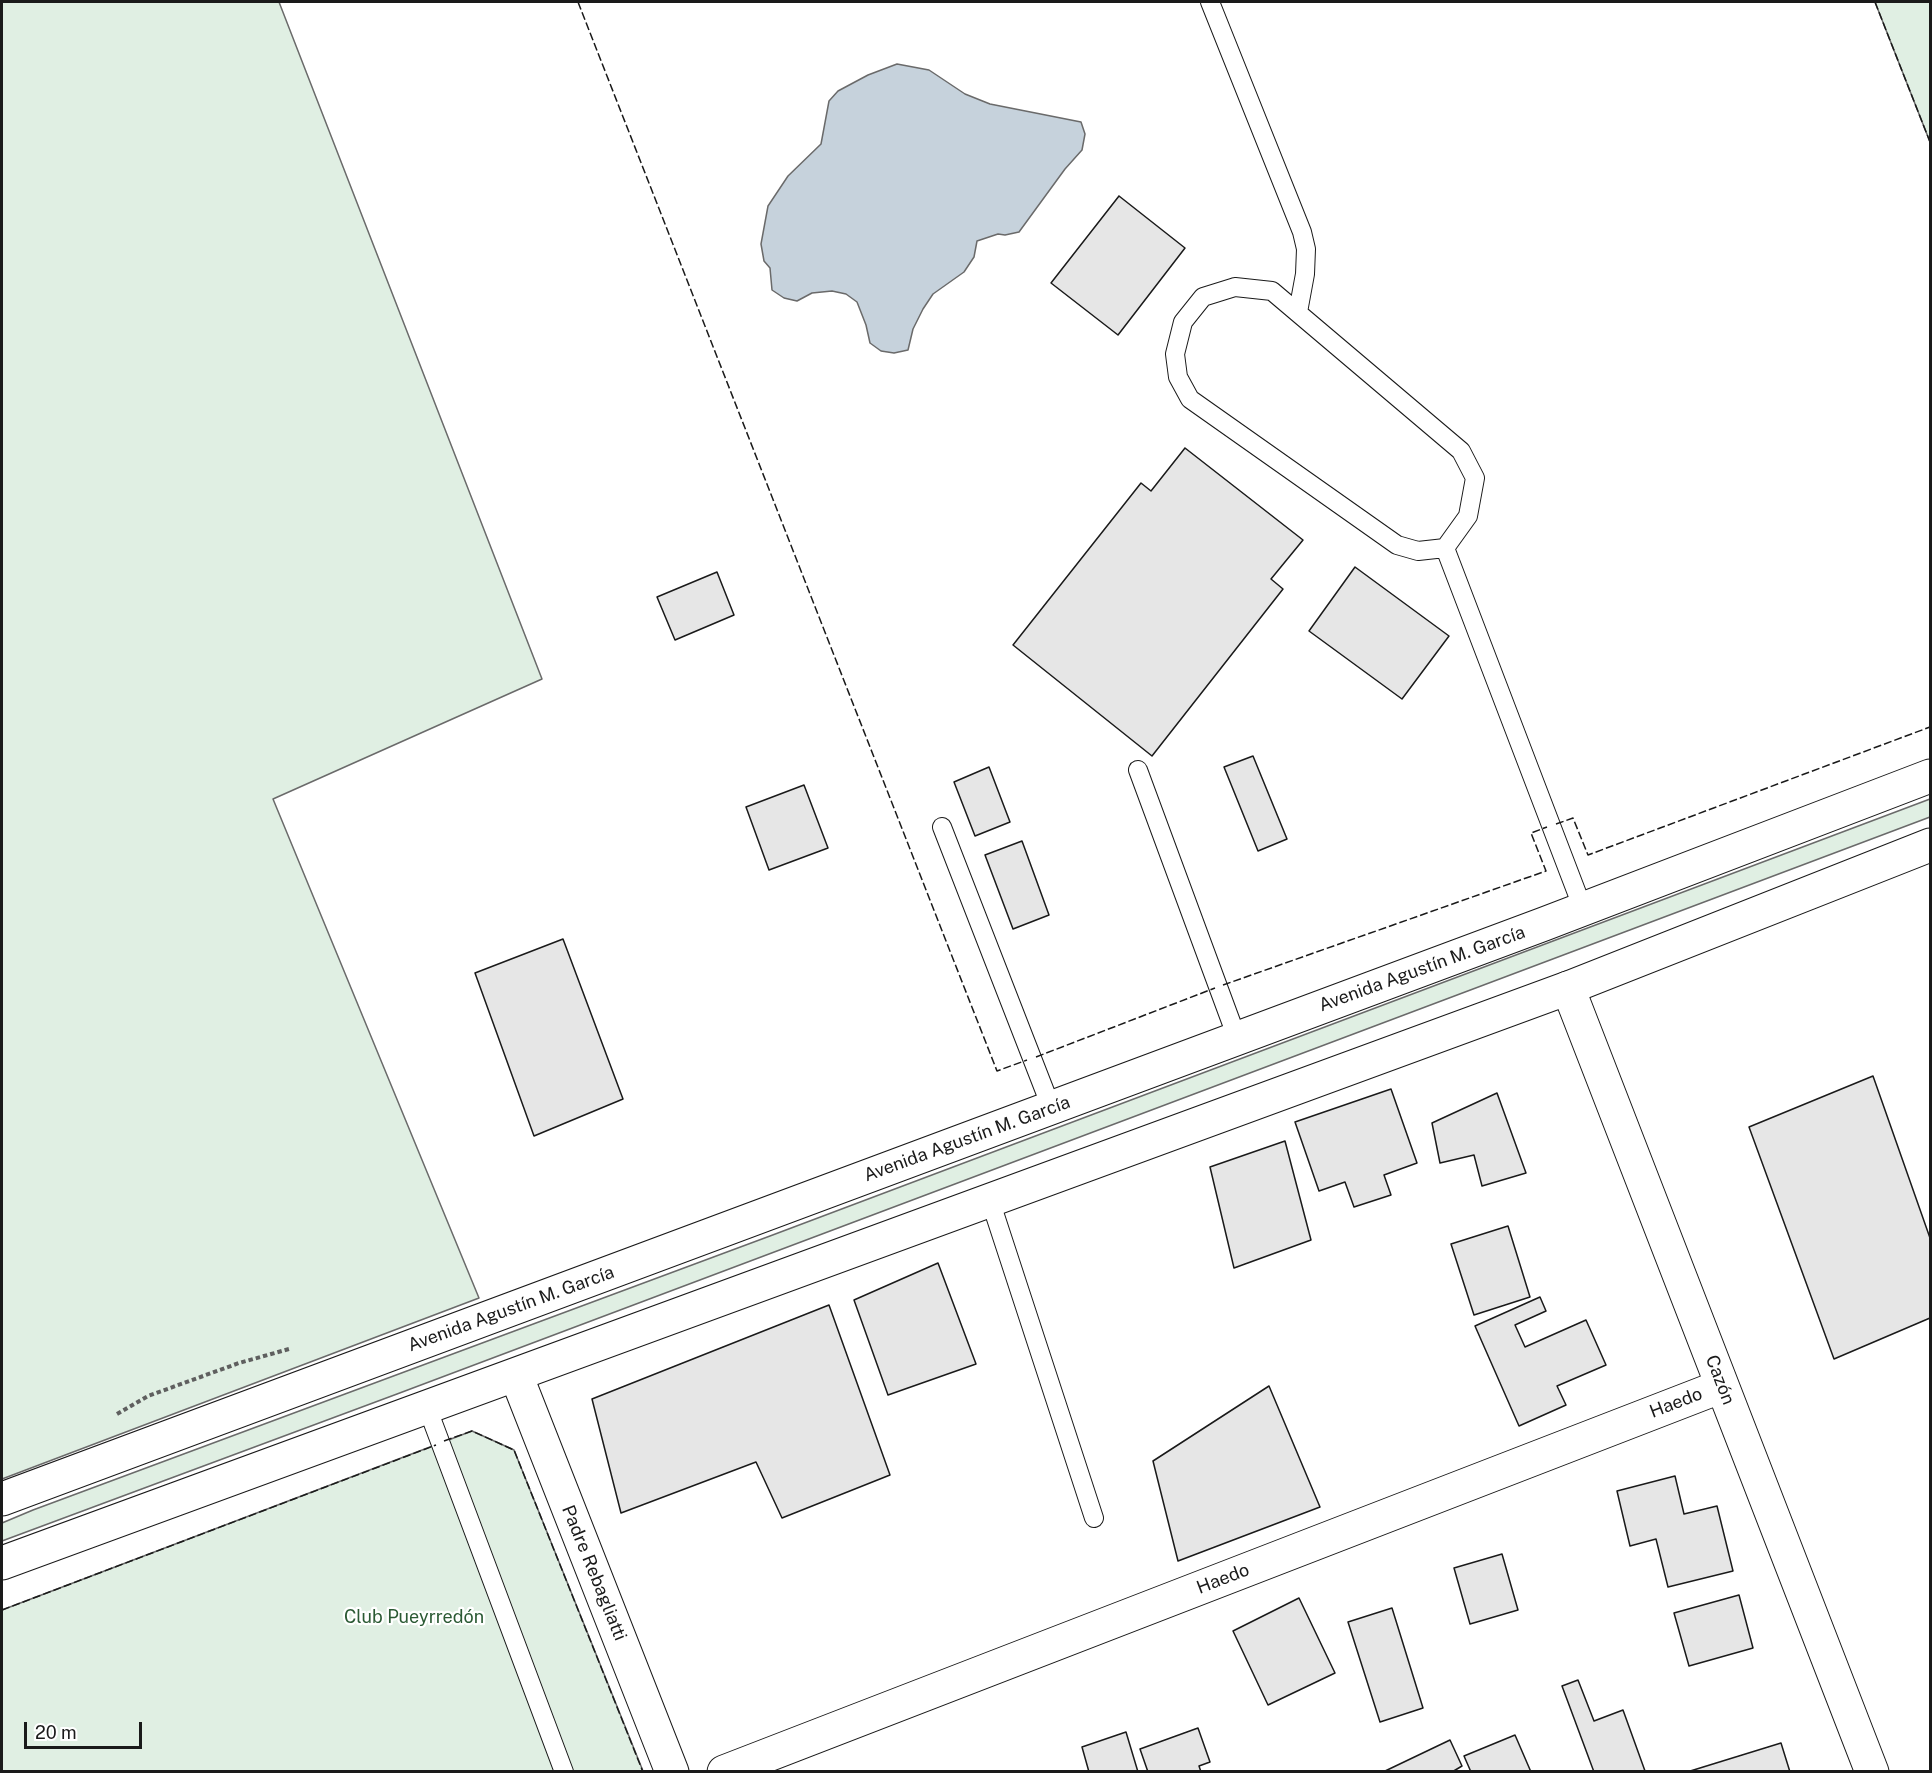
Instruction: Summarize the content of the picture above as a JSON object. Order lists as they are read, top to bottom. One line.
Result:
{"streets":{"main road":["Avenida Agustín M. García","Cazón","Haedo","Padre Rebagliatti"]},"crossings":[["Cazón","Haedo"]],"parks":["Club Pueyrredón"],"scale_bar":"20 m"}
